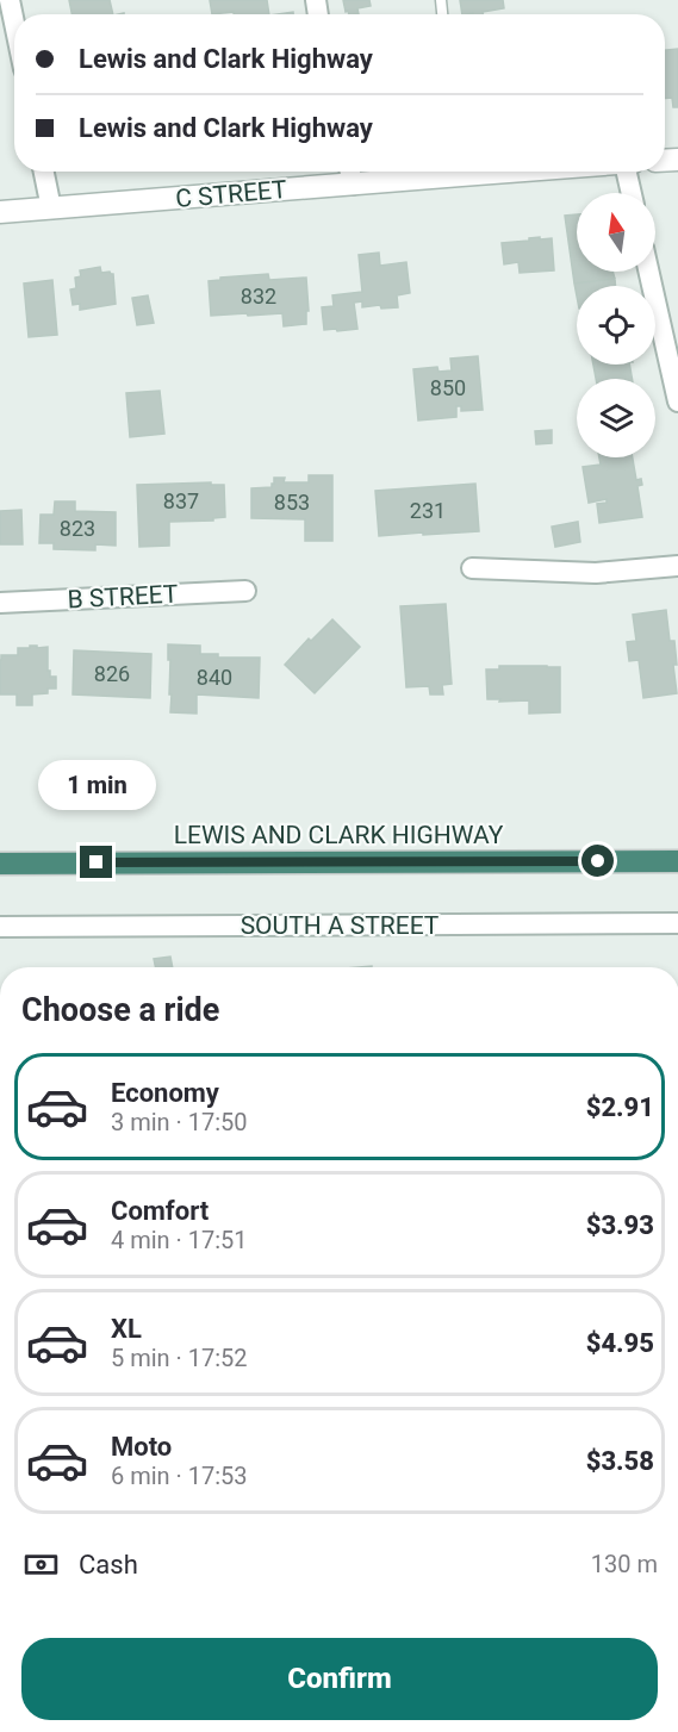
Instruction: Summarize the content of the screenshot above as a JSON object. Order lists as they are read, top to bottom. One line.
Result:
{"streets":{"highway":["LEWIS AND CLARK HIGHWAY"],"street":["C STREET","B STREET","SOUTH A STREET"]},"house_numbers":["832","850","837","853","231","823","826","840"],"north":"top","page":{"banner":["Lewis and Clark Highway","Lewis and Clark Highway"],"bubble":"1 min","heading":"Choose a ride","list":[{"name":"Economy","note":"3 min · 17:50","value":"$2.91"},{"name":"Comfort","note":"4 min · 17:51","value":"$3.93"},{"name":"XL","note":"5 min · 17:52","value":"$4.95"},{"name":"Moto","note":"6 min · 17:53","value":"$3.58"}],"pay":["Cash","130 m"],"buttons":"Confirm"}}
